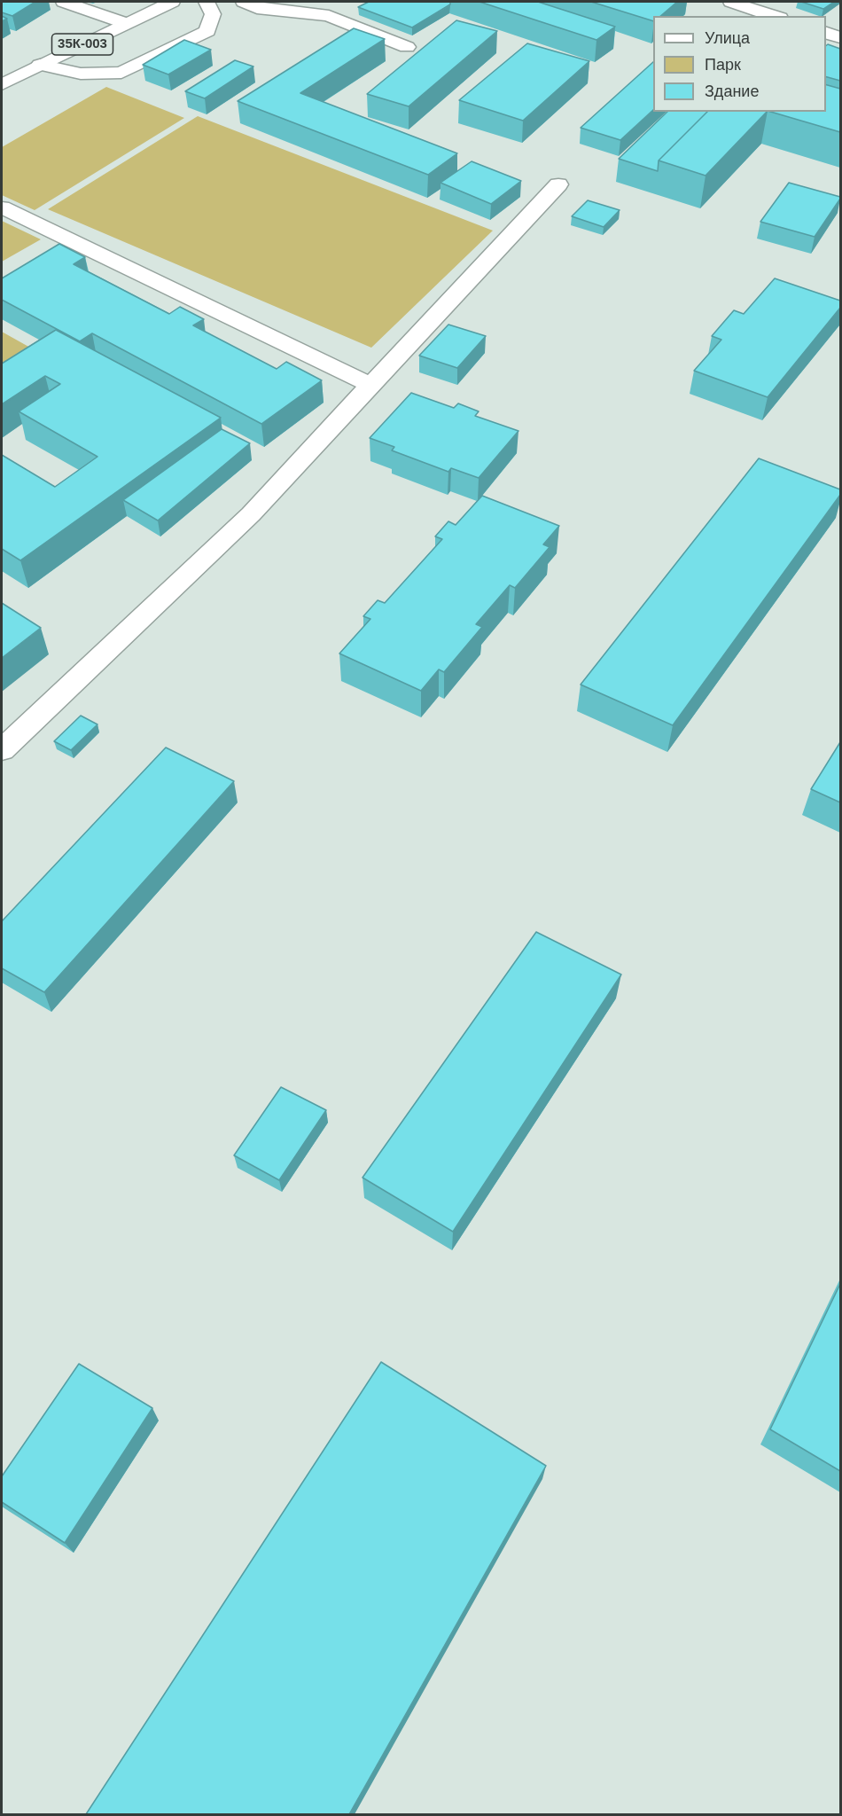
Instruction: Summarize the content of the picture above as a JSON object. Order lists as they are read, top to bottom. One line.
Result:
{"streets":{"street":["35К-003"]},"legend":["Улица","Парк","Здание"]}
